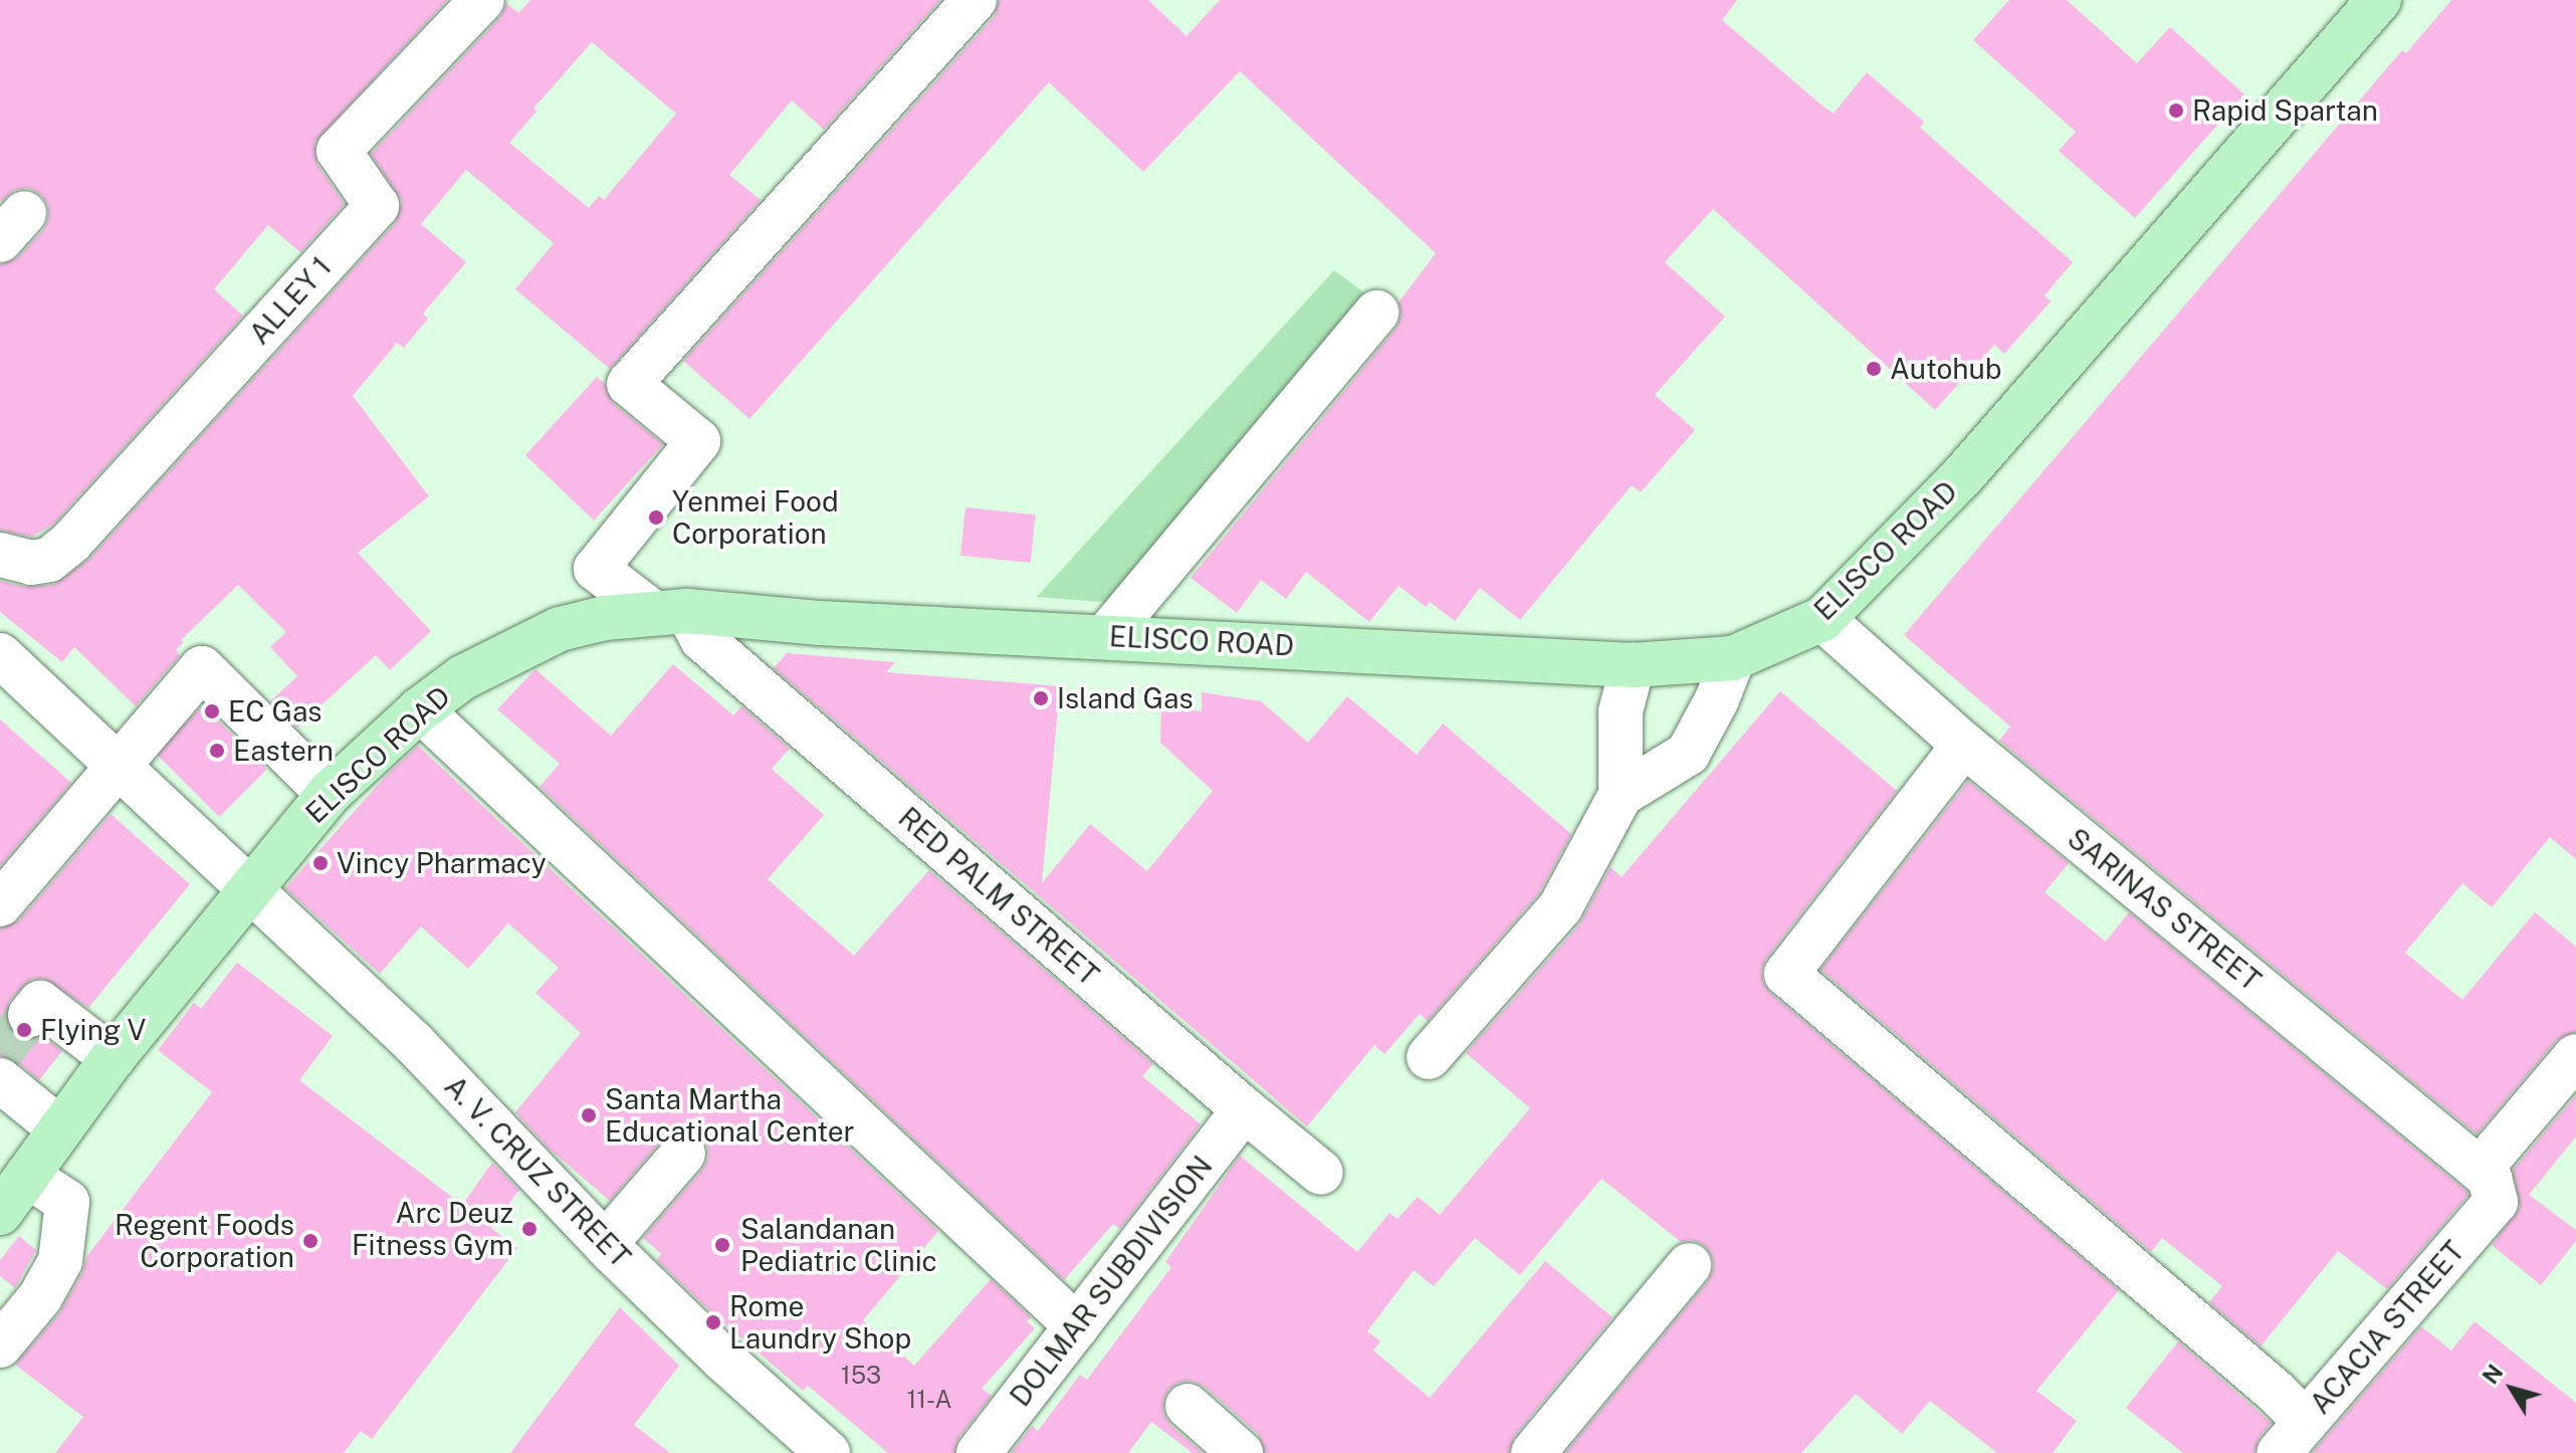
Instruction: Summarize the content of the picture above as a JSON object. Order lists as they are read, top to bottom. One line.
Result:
{"streets":{"main road":["ELISCO ROAD"],"street":["ALLEY 1","RED PALM STREET","SARINAS STREET","A. V. CRUZ STREET","DOLMAR SUBDIVISION","ACACIA STREET"]},"crossings":[["ELISCO ROAD","RED PALM STREET"],["ELISCO ROAD","SARINAS STREET"],["ELISCO ROAD","A. V. CRUZ STREET"],["RED PALM STREET","DOLMAR SUBDIVISION"],["SARINAS STREET","ACACIA STREET"]],"places":["Rapid Spartan","Autohub","Yenmei Food Corporation","Island Gas","EC Gas","Eastern","Vincy Pharmacy","Flying V","Santa Martha Educational Center","Arc Deuz Fitness Gym","Regent Foods Corporation","Salandanan Pediatric Clinic","Rome Laundry Shop"],"house_numbers":["153","11-A"],"north":"top left"}
